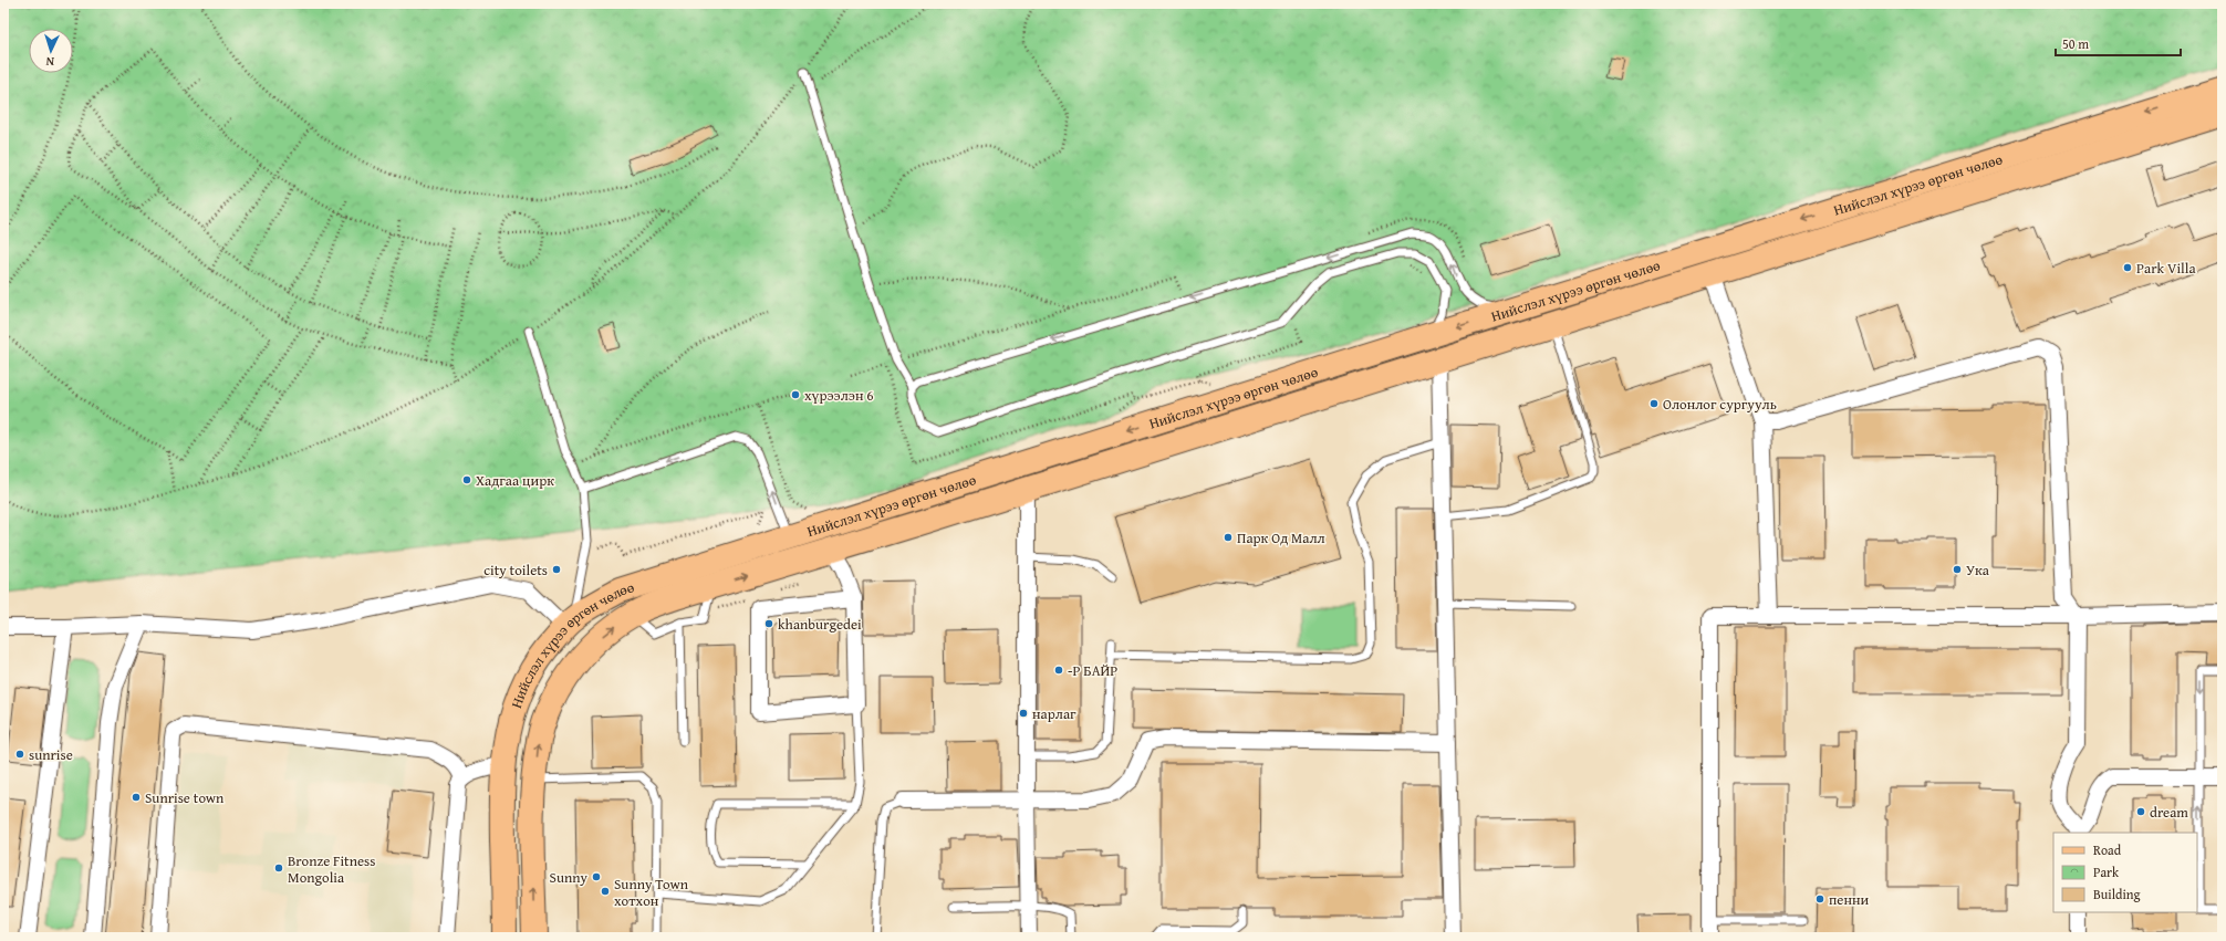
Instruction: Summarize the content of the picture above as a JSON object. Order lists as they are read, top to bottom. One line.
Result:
{"streets":{"main road":["Нийслэл хүрээ өргөн чөлөө"]},"places":["Park Villa","хүрээлэн 6","Олонлог сургууль","Хадгаа цирк","Парк Од Малл","city toilets","Ука","khanburgedei","-Р БАЙР","нарлаг","sunrise","Sunrise town","dream","Bronze Fitness Mongolia","Sunny","Sunny Town хотхон","пенни"],"legend":["Road","Park","Building"],"scale_bar":"50 m","north":"bottom"}
